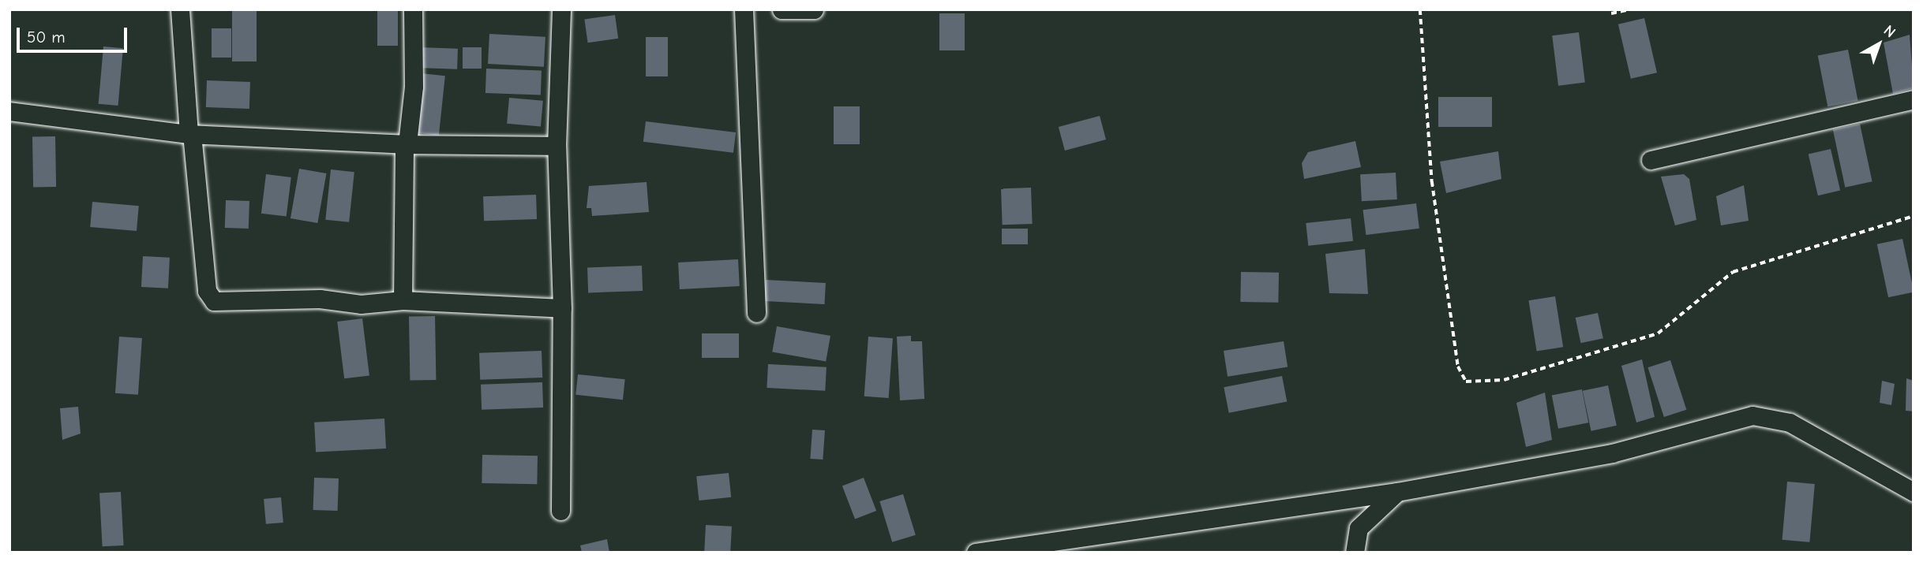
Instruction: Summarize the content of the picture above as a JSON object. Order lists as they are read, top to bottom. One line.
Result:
{"scale_bar":"50 m","north":"top right"}
